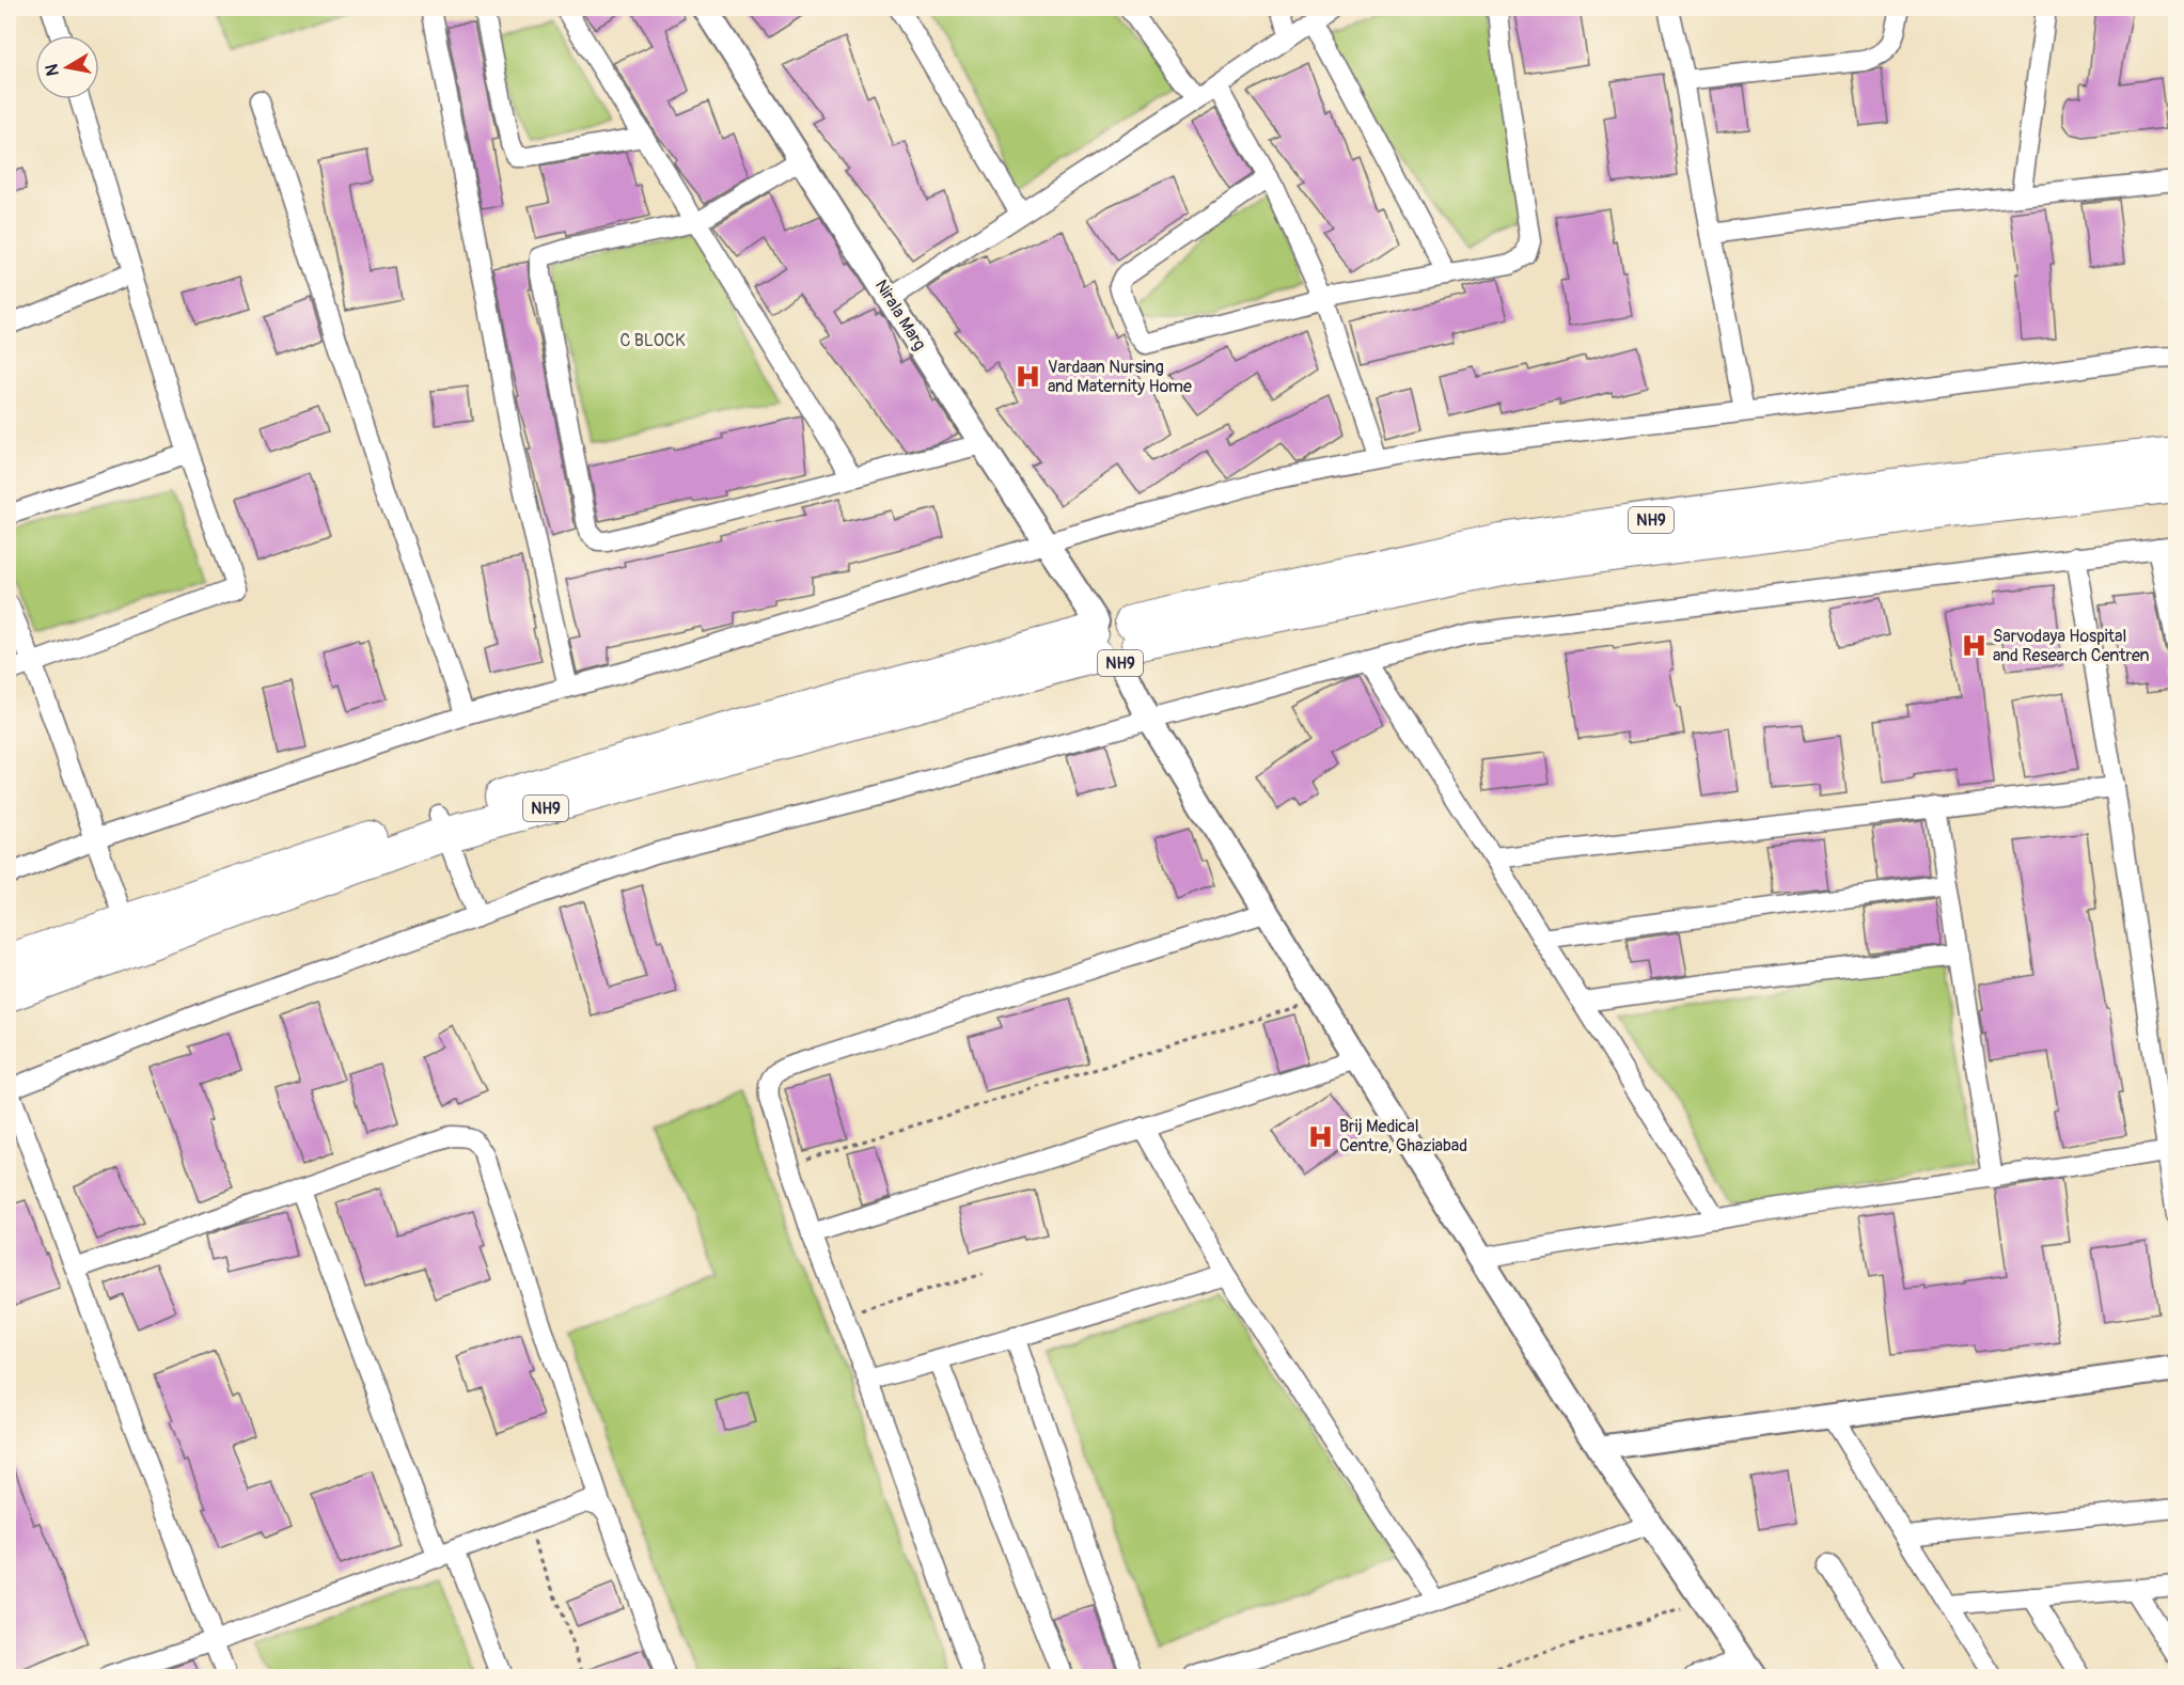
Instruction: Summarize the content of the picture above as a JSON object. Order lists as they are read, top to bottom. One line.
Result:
{"streets":{"highway":["NH9"],"street":["Nirala Marg"]},"crossings":[["Nirala Marg","NH9"]],"parks":["C BLOCK"],"places":{"hospital":["Vardaan Nursing and Maternity Home","Sarvodaya Hospital and Research Centren","Brij Medical Centre, Ghaziabad"]},"north":"left"}
